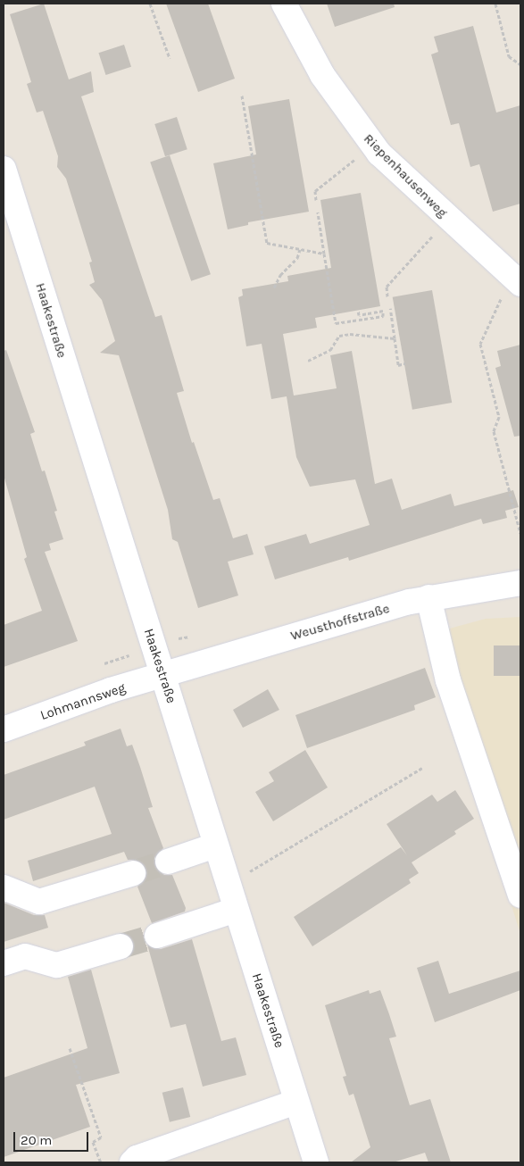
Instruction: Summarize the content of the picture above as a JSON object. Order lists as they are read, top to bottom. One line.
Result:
{"streets":{"street":["Riepenhausenweg","Haakestraße","Weusthoffstraße","Lohmannsweg"]},"crossings":[["Haakestraße","Weusthoffstraße"],["Haakestraße","Lohmannsweg"],["Weusthoffstraße","Lohmannsweg"]],"scale_bar":"20 m"}
